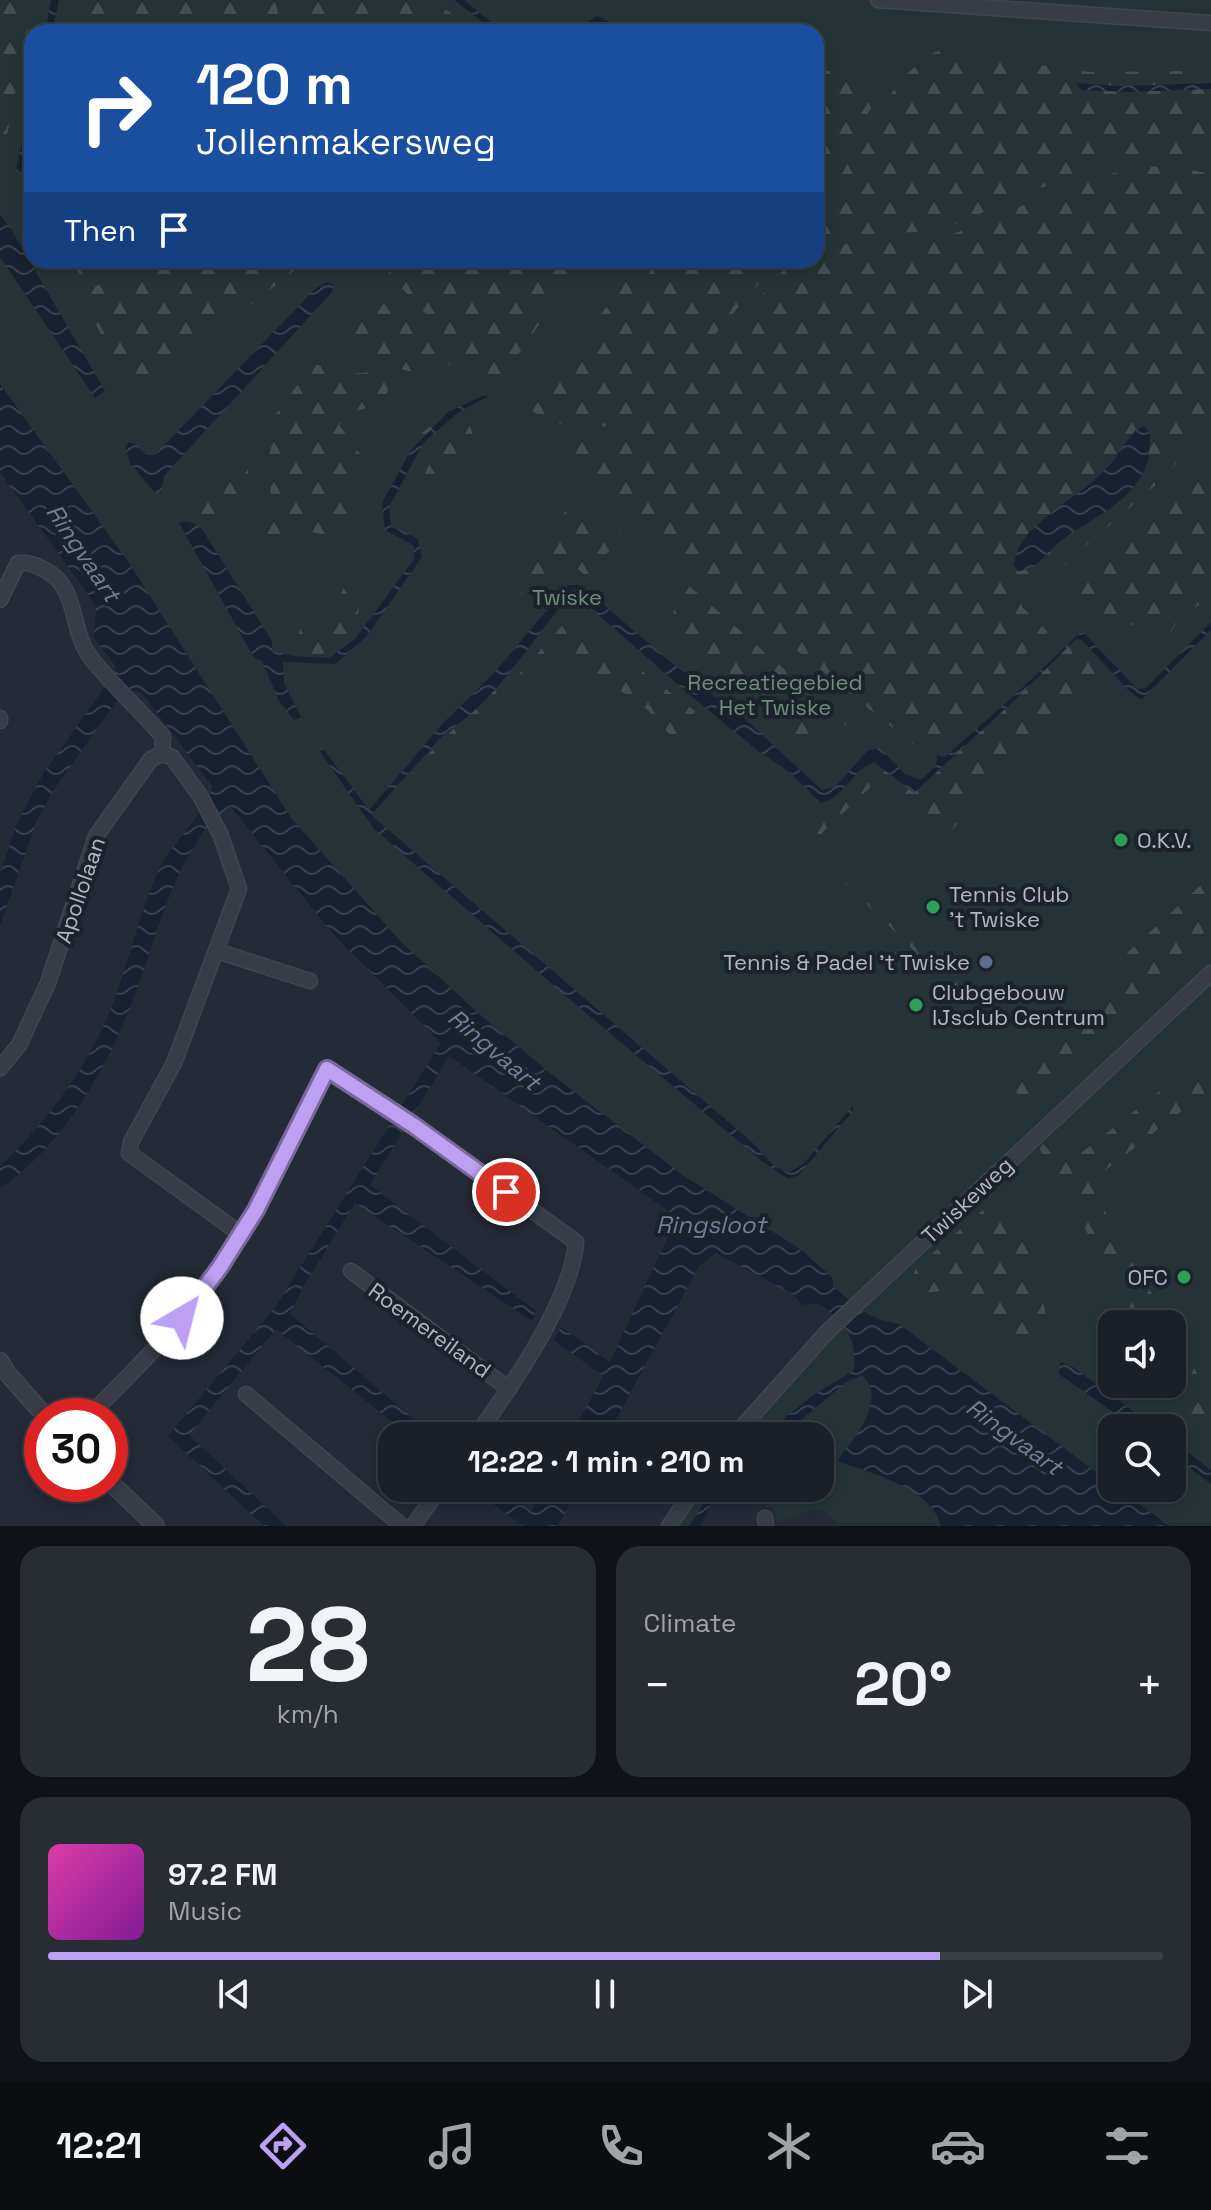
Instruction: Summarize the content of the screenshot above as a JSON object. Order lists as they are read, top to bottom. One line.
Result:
{"streets":{"street":["Apollolaan","Twiskeweg","Roemereiland"]},"water":["Ringvaart","Ringsloot"],"parks":["Twiske","Recreatiegebied Het Twiske"],"places":["O.K.V.","Tennis Club 't Twiske","Tennis & Padel ’t Twiske","Clubgebouw IJsclub Centrum","OFC"],"page":{"turn":["120 m","Jollenmakersweg"],"then":"Then","limit":"30","trip":"12:22 · 1 min · 210 m","tile":[["28","km/h"],"Climate"],"heat":["−","20°","+"],"song":["97.2 FM","Music"],"tabs":"12:21"}}
